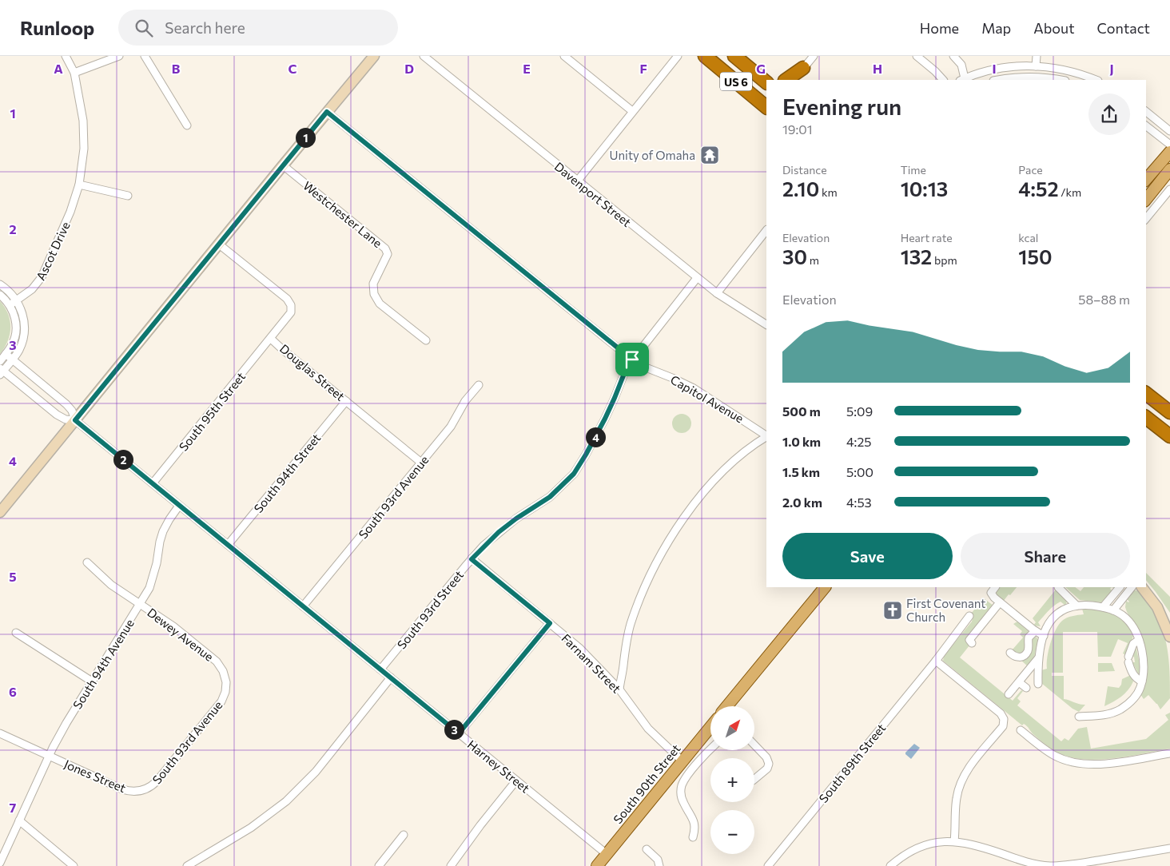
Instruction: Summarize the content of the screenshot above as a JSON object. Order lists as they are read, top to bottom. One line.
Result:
{"streets":{"highway":["US 6"],"main road":["South 90th Street"],"street":["Davenport Street","Westchester Lane","Ascot Drive","Douglas Street","Capitol Avenue","South 95th Street","South 94th Street","South 93rd Avenue","South 93rd Street","Dewey Avenue","Farnam Street","South 94th Avenue","South 89th Street","Harney Street","Jones Street"]},"crossings":[["Davenport Street","South 93rd Street"],["Douglas Street","South 95th Street"],["Douglas Street","South 94th Street"],["Douglas Street","South 93rd Avenue"],["Capitol Avenue","South 93rd Street"],["South 95th Street","Harney Street"],["South 94th Street","Harney Street"],["South 93rd Avenue","Dewey Avenue"],["South 93rd Avenue","Harney Street"],["South 93rd Avenue","Jones Street"],["South 93rd Street","Farnam Street"],["South 93rd Street","Harney Street"],["Dewey Avenue","South 94th Avenue"],["Farnam Street","South 90th Street"],["South 94th Avenue","Harney Street"],["South 94th Avenue","Jones Street"],["Harney Street","South 90th Street"]],"places":{"temple":["Unity of Omaha"],"church":["First Covenant Church"]},"north":"top right","page":{"header":"Runloop","search":"Search here","nav":["Home","Map","About","Contact"],"heading":["Evening run","19:01"],"pins":["1","4","2","3"],"stats":[["Distance","2.10 km"],["Time","10:13"],["Pace","4:52 /km"],["Elevation","30 m"],["Heart rate","132 bpm"],["kcal","150"]],"chart":["Elevation","58–88 m"],"list":[{"name":"500 m","note":"5:09"},{"name":"1.0 km","note":"4:25"},{"name":"1.5 km","note":"5:00"},{"name":"2.0 km","note":"4:53"}],"buttons":["Save","Share"],"map_buttons":["+","−"]},"grid":{"columns":["A","B","C","D","E","F","G","H","I","J"],"rows":["1","2","3","4","5","6","7"]}}
